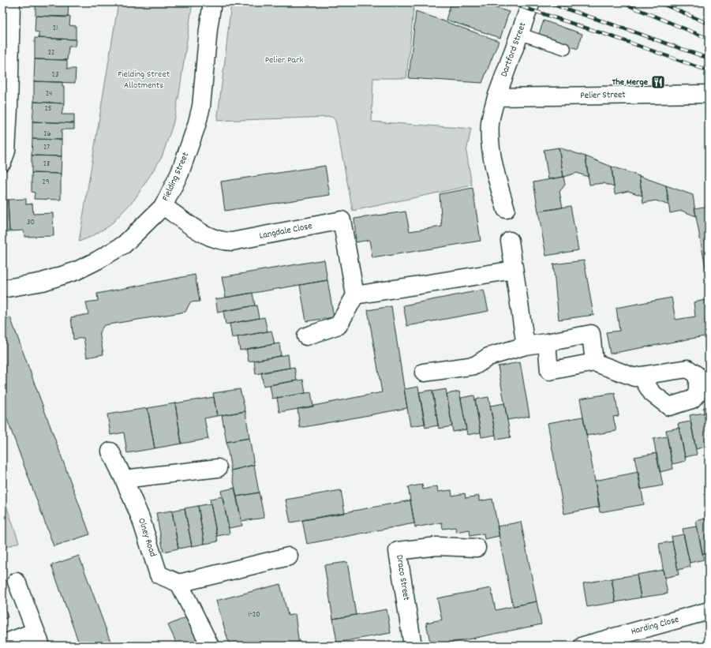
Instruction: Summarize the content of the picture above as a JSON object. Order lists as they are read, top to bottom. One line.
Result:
{"streets":{"street":["Dartford Street","Pelier Street","Fielding Street","Langdale Close","Olney Road","Draco Street","Harding Close"]},"crossings":[["Dartford Street","Pelier Street"],["Fielding Street","Langdale Close"]],"parks":["Pelier Park","Fielding Street Allotments"],"places":{"restaurant":["The Merge"]},"house_numbers":["21","22","23","24","25","26","27","28","29","30","1-20"]}
